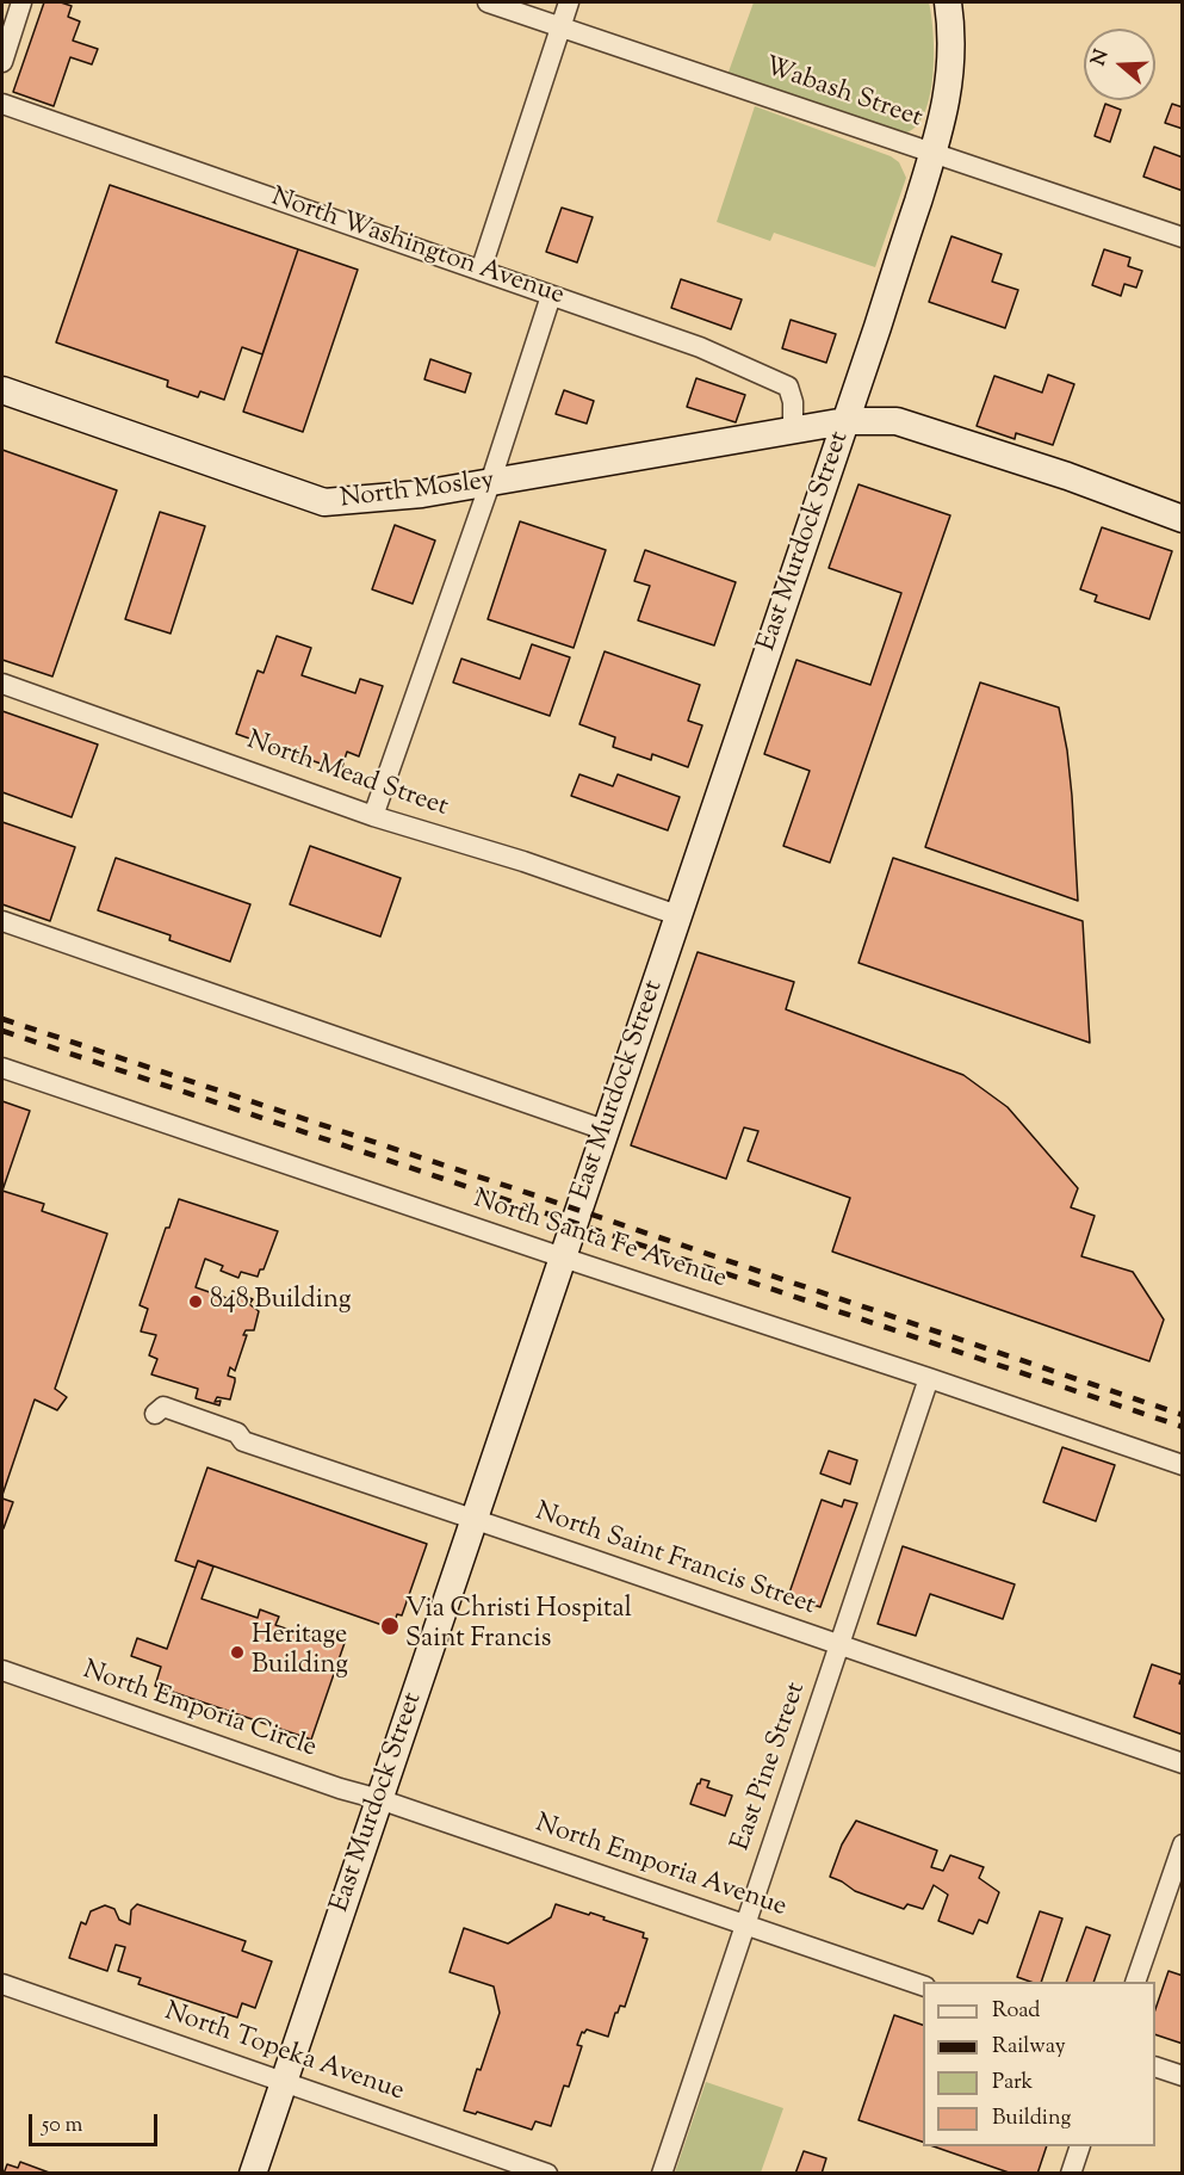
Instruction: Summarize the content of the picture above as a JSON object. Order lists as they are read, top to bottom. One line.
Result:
{"streets":{"street":["Wabash Street","North Washington Avenue","North Mosley","East Murdock Street","North Mead Street","North Santa Fe Avenue","North Saint Francis Street","North Emporia Circle","East Pine Street","North Emporia Avenue","North Topeka Avenue"]},"crossings":[["Wabash Street","East Murdock Street"],["North Washington Avenue","North Mosley"],["North Mosley","East Murdock Street"],["East Murdock Street","North Mead Street"],["East Murdock Street","North Santa Fe Avenue"],["East Murdock Street","North Saint Francis Street"],["East Murdock Street","North Emporia Circle"],["East Murdock Street","North Emporia Avenue"],["East Murdock Street","North Topeka Avenue"],["North Santa Fe Avenue","East Pine Street"],["North Saint Francis Street","East Pine Street"],["North Emporia Circle","North Emporia Avenue"],["East Pine Street","North Emporia Avenue"]],"places":["848 Building","Via Christi Hospital Saint Francis","Heritage Building"],"legend":["Road","Railway","Park","Building"],"scale_bar":"50 m","north":"left"}
